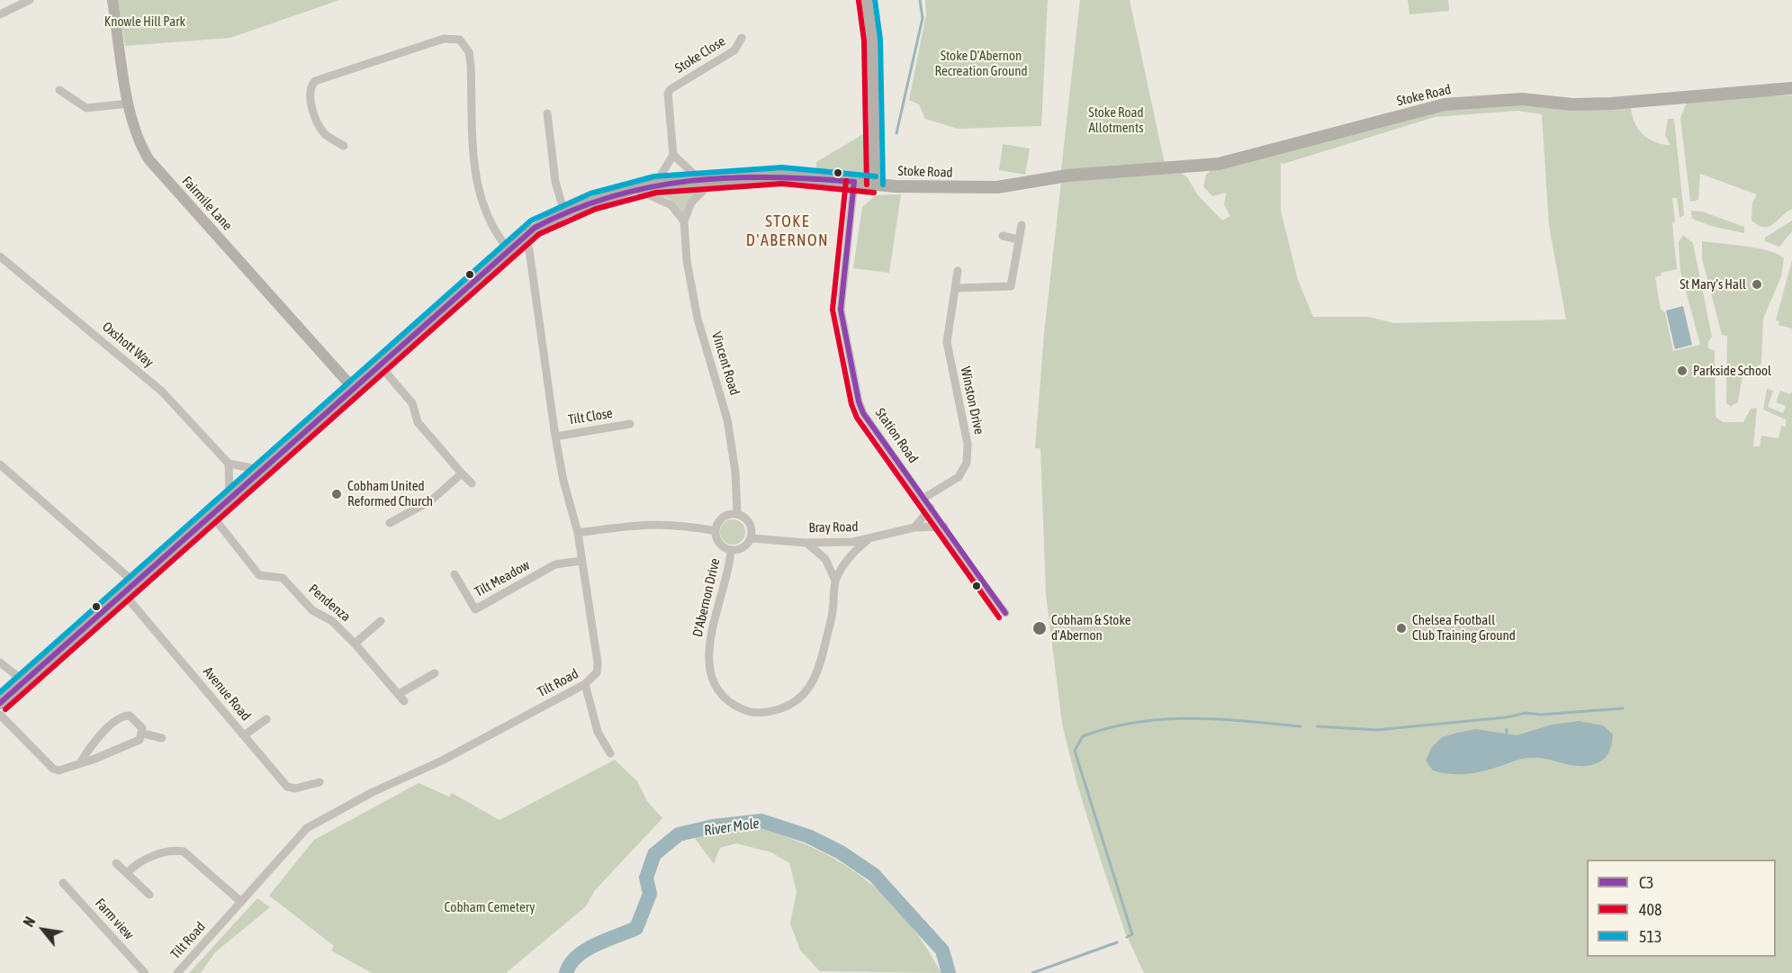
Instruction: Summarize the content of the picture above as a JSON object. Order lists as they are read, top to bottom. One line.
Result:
{"streets":{"main road":["Stoke Road"],"street":["Stoke Close","Fairmile Lane","Oxshott Way","Vincent Road","Winston Drive","Tilt Close","Station Road","Bray Road","Tilt Meadow","D'Abernon Drive","Pendenza","Tilt Road","Avenue Road","Farm view"]},"crossings":[["Stoke Road","Fairmile Lane"],["Stoke Road","Station Road"],["Stoke Road","Pendenza"],["Stoke Road","Tilt Road"],["Stoke Road","Avenue Road"],["Vincent Road","Bray Road"],["Vincent Road","D'Abernon Drive"],["Winston Drive","Station Road"],["Tilt Close","Tilt Road"],["Station Road","Bray Road"],["Bray Road","D'Abernon Drive"],["Tilt Meadow","Tilt Road"]],"districts":["STOKE D'ABERNON"],"water":["River Mole"],"parks":["Knowle Hill Park","Stoke D’Abernon Recreation Ground","Stoke Road Allotments","Cobham Cemetery"],"places":["St Mary's Hall","Parkside School","Cobham United Reformed Church","Cobham & Stoke d'Abernon","Chelsea Football Club Training Ground"],"lines":["transit line 513","transit line 408","transit line C3"],"legend":["C3","408","513"],"north":"top left"}
